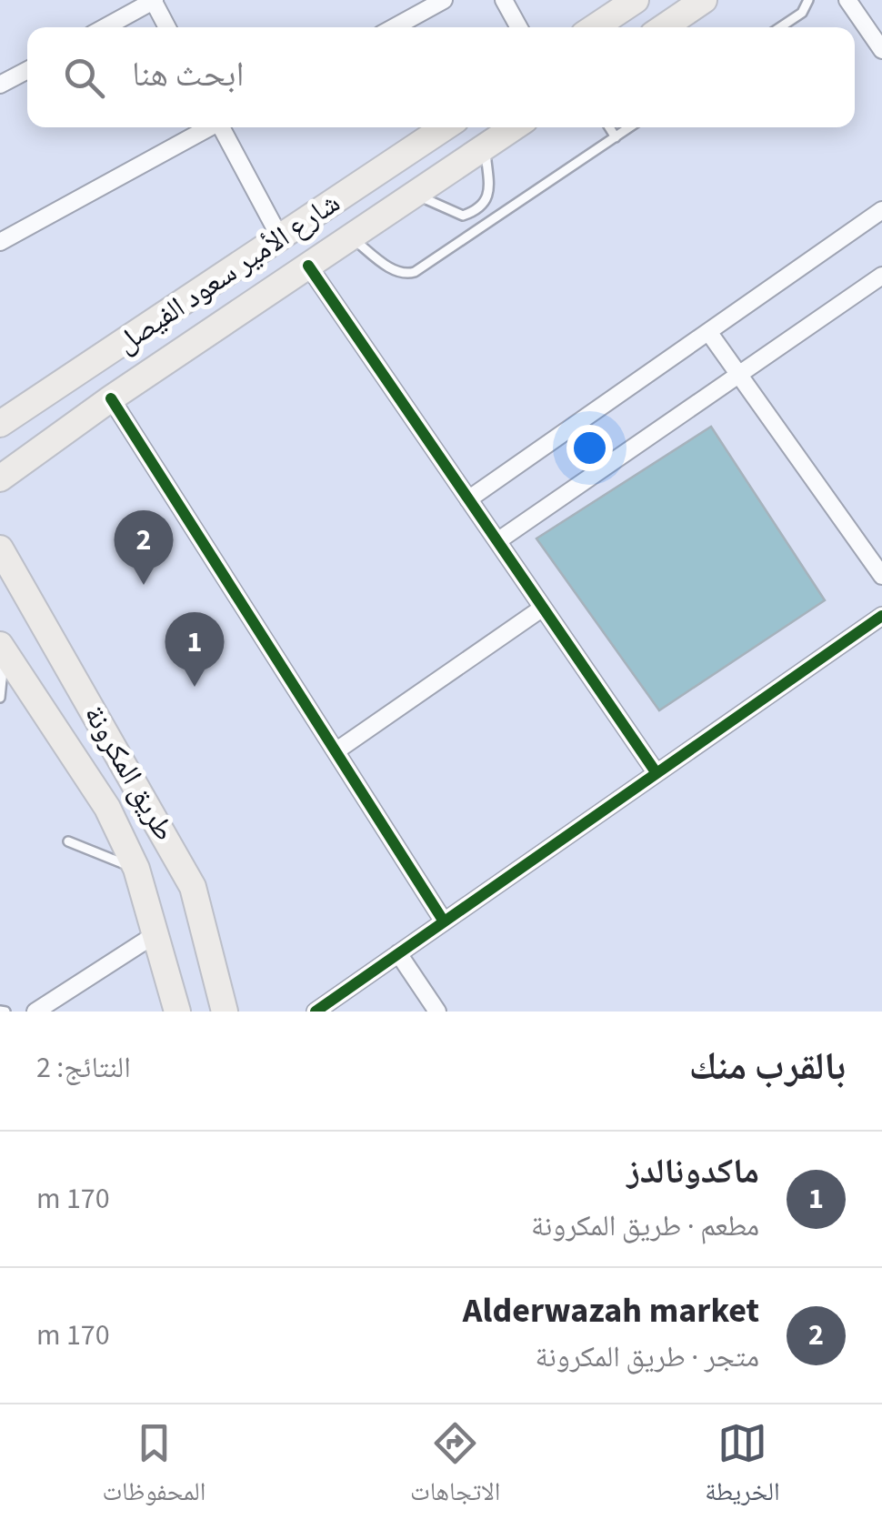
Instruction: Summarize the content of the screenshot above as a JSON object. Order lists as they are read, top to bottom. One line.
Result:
{"streets":{"main road":["شارع الأمير سعود الفيصل","طريق المكرونة"]},"page":{"search":"ابحث هنا","pins":["2","1"],"heading":["بالقرب منك","النتائج: 2"],"list":[{"mark":"1","name":"ماكدونالدز","note":"مطعم · طريق المكرونة","value":"170 m"},{"mark":"2","name":"Alderwazah market","note":"متجر · طريق المكرونة","value":"170 m"}],"nav":["الخريطة","الاتجاهات","المحفوظات"]}}
